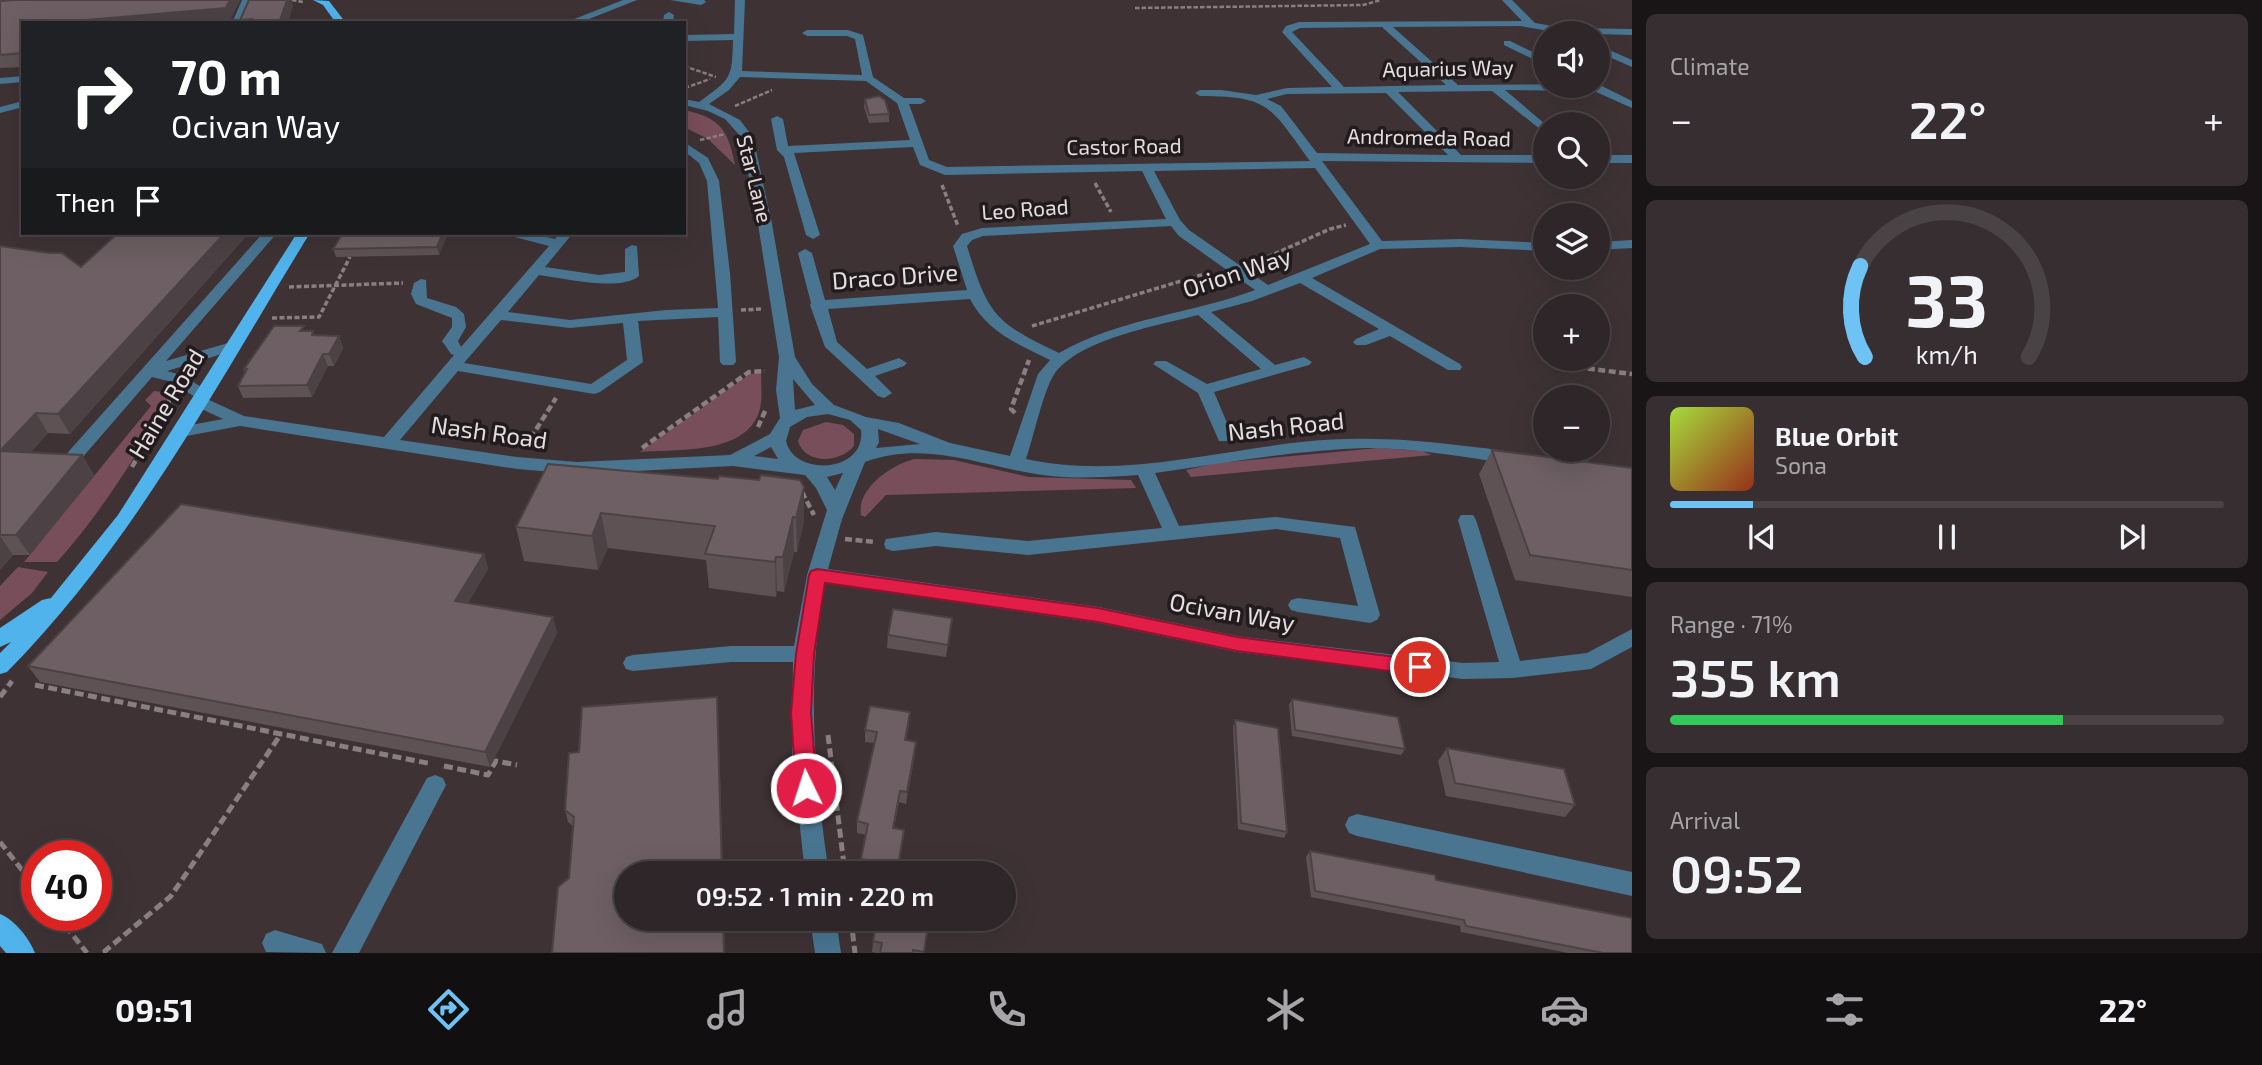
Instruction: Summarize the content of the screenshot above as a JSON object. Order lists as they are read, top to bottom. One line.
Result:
{"streets":{"main road":["Haine Road"],"street":["Aquarius Way","Andromeda Road","Castor Road","Star Lane","Leo Road","Orion Way","Draco Drive","Nash Road","Ocivan Way"]},"crossings":[["Andromeda Road","Castor Road"],["Star Lane","Nash Road"],["Leo Road","Orion Way"],["Leo Road","Draco Drive"],["Orion Way","Nash Road"],["Haine Road","Nash Road"]],"page":{"tile":["Climate",["Range · 71%","355 km"],["Arrival","09:52"]],"map_buttons":["+","−"],"turn":["70 m","Ocivan Way"],"heat":["−","22°","+"],"then":"Then","song":["Blue Orbit","Sona"],"limit":"40","trip":"09:52 · 1 min · 220 m","tabs":["09:51","22°"],"gauge":["33","km/h"]}}
